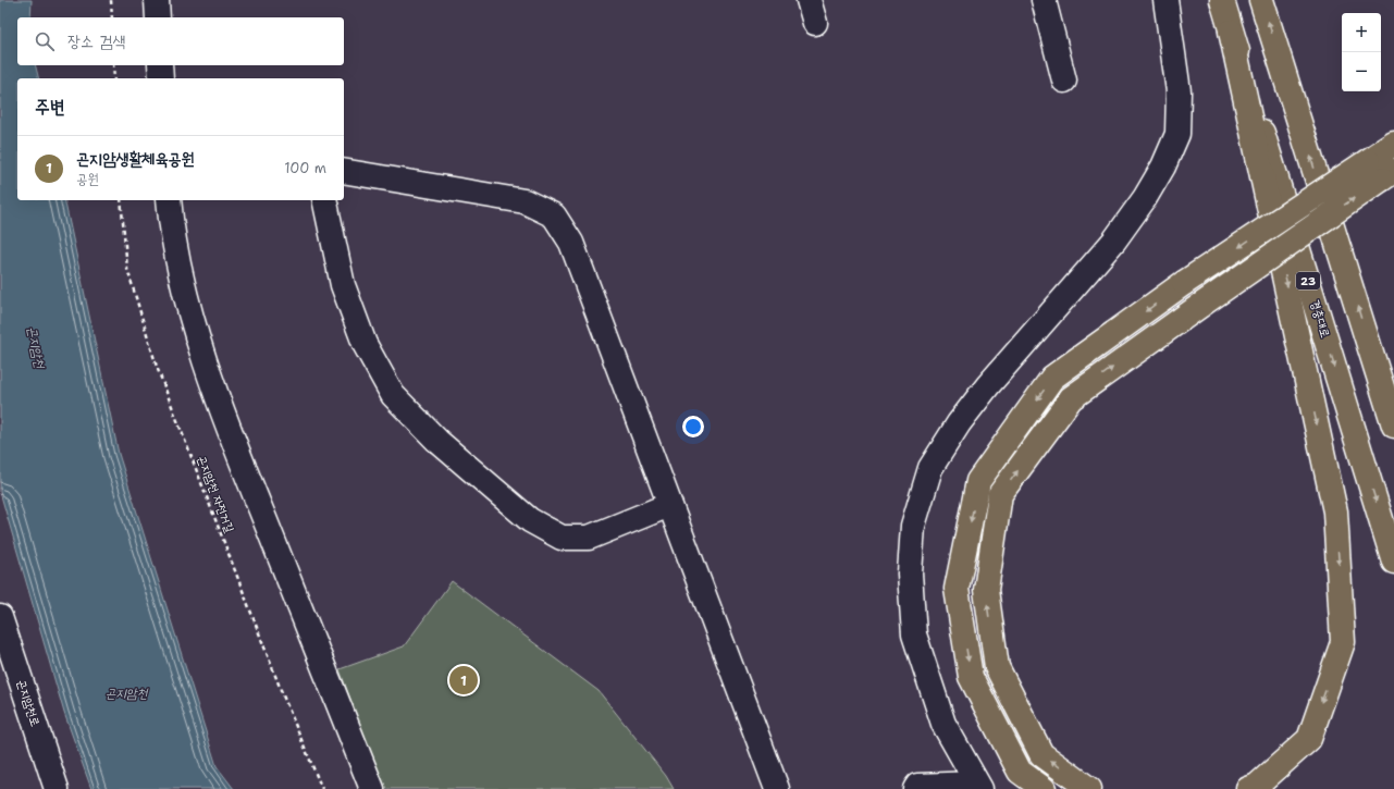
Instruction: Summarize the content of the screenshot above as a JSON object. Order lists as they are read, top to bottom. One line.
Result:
{"streets":{"main road":["23","경충대로"],"street":["곤지암천로"],"path":["곤지암천 자전거길"]},"water":["곤지암천"],"page":{"map_buttons":["+","−"],"search":"장소 검색","heading":"주변","list":[{"mark":"1","name":"곤지암생활체육공원","note":"공원","value":"100 m"}],"pins":"1"}}
